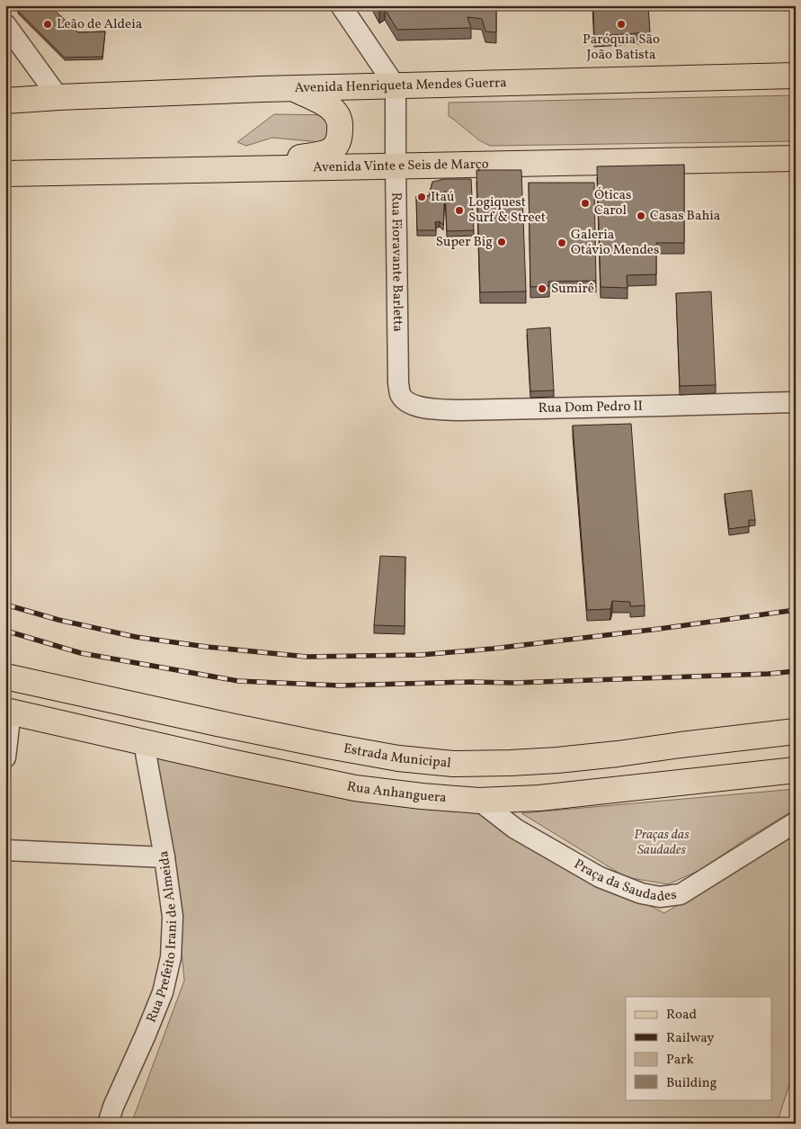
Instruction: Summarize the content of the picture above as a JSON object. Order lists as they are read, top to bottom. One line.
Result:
{"streets":{"main road":["Avenida Henriqueta Mendes Guerra","Avenida Vinte e Seis de Março","Estrada Municipal","Rua Anhanguera"],"street":["Rua Fioravante Barletta","Rua Dom Pedro II","Praça da Saudades","Rua Prefeito Irani de Almeida"]},"crossings":[["Avenida Henriqueta Mendes Guerra","Rua Fioravante Barletta"],["Avenida Vinte e Seis de Março","Rua Fioravante Barletta"],["Rua Fioravante Barletta","Rua Dom Pedro II"],["Rua Anhanguera","Praça da Saudades"],["Rua Anhanguera","Rua Prefeito Irani de Almeida"]],"parks":["Praças das Saudades"],"places":["Leão de Aldeia","Paróquia São João Batista","Itaú","Óticas Carol","Logiquest Surf & Street","Casas Bahia","Super Big","Galeria Otávio Mendes","Sumirê"],"legend":["Road","Railway","Park","Building"]}
